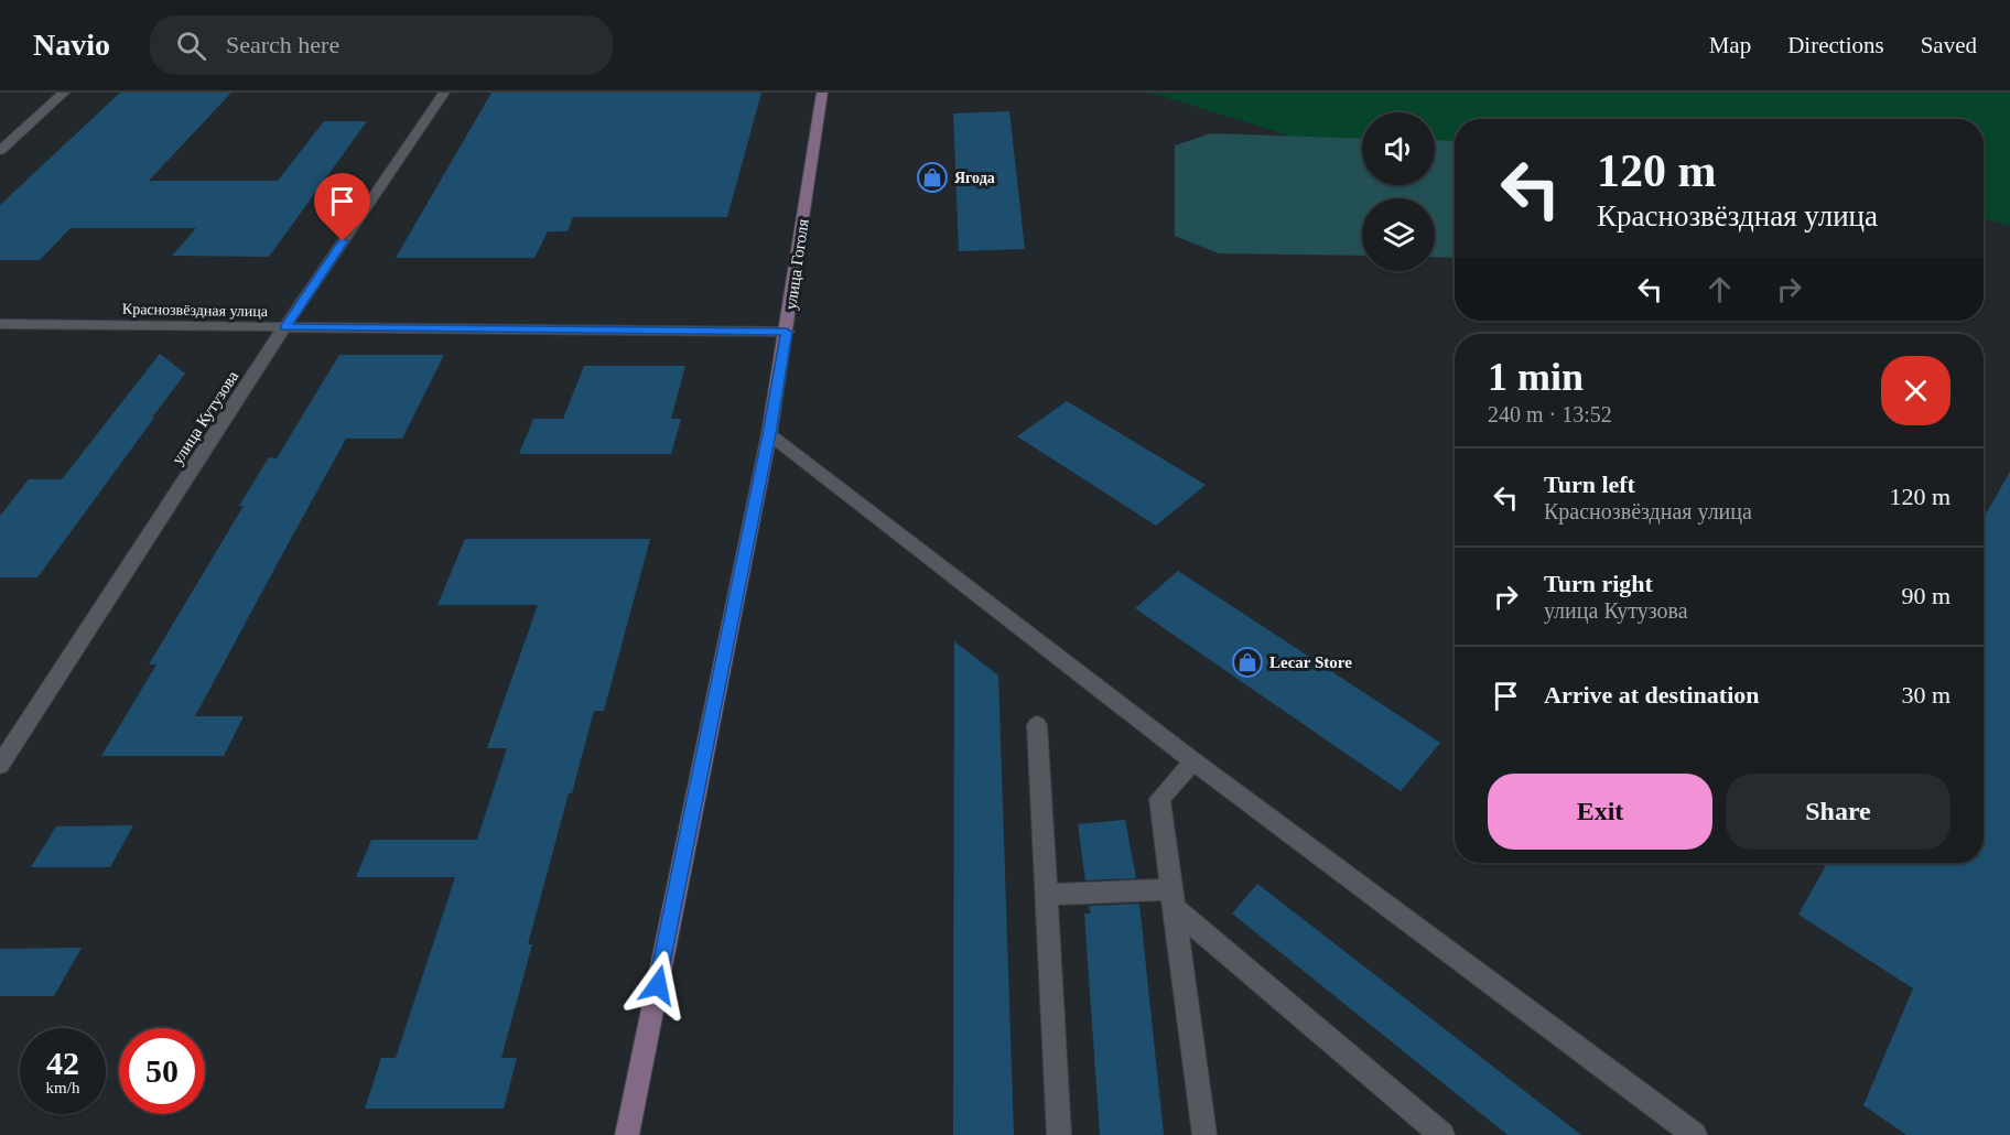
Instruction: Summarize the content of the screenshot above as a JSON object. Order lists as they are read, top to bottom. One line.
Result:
{"streets":{"main road":["улица Гоголя"],"street":["Краснозвёздная улица","улица Кутузова"]},"crossings":[["улица Гоголя","Краснозвёздная улица"],["Краснозвёздная улица","улица Кутузова"]],"places":{"shop":["Ягода","Lecar Store"]},"page":{"header":"Navio","search":"Search here","nav":["Map","Directions","Saved"],"turn":["120 m","Краснозвёздная улица"],"heading":["1 min","240 m · 13:52"],"list":[{"name":"Turn left","note":"Краснозвёздная улица","value":"120 m"},{"name":"Turn right","note":"улица Кутузова","value":"90 m"},{"name":"Arrive at destination","value":"30 m"}],"buttons":["Exit","Share"],"speed":"42 km/h","limit":"50"}}
